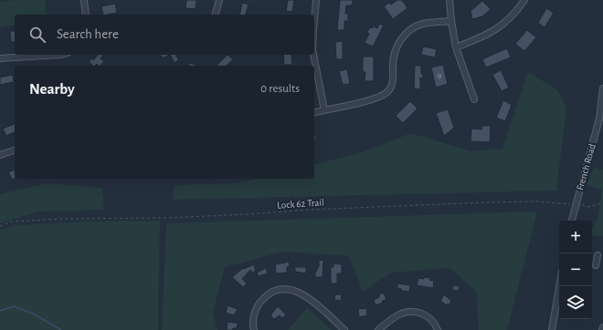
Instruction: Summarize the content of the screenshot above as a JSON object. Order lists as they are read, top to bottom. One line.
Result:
{"streets":{"street":["French Road"],"path":["Lock 62 Trail"]},"crossings":[["French Road","Lock 62 Trail"]],"house_numbers":["9"],"page":{"search":"Search here","heading":["Nearby","0 results"],"map_buttons":["+","−"]}}
